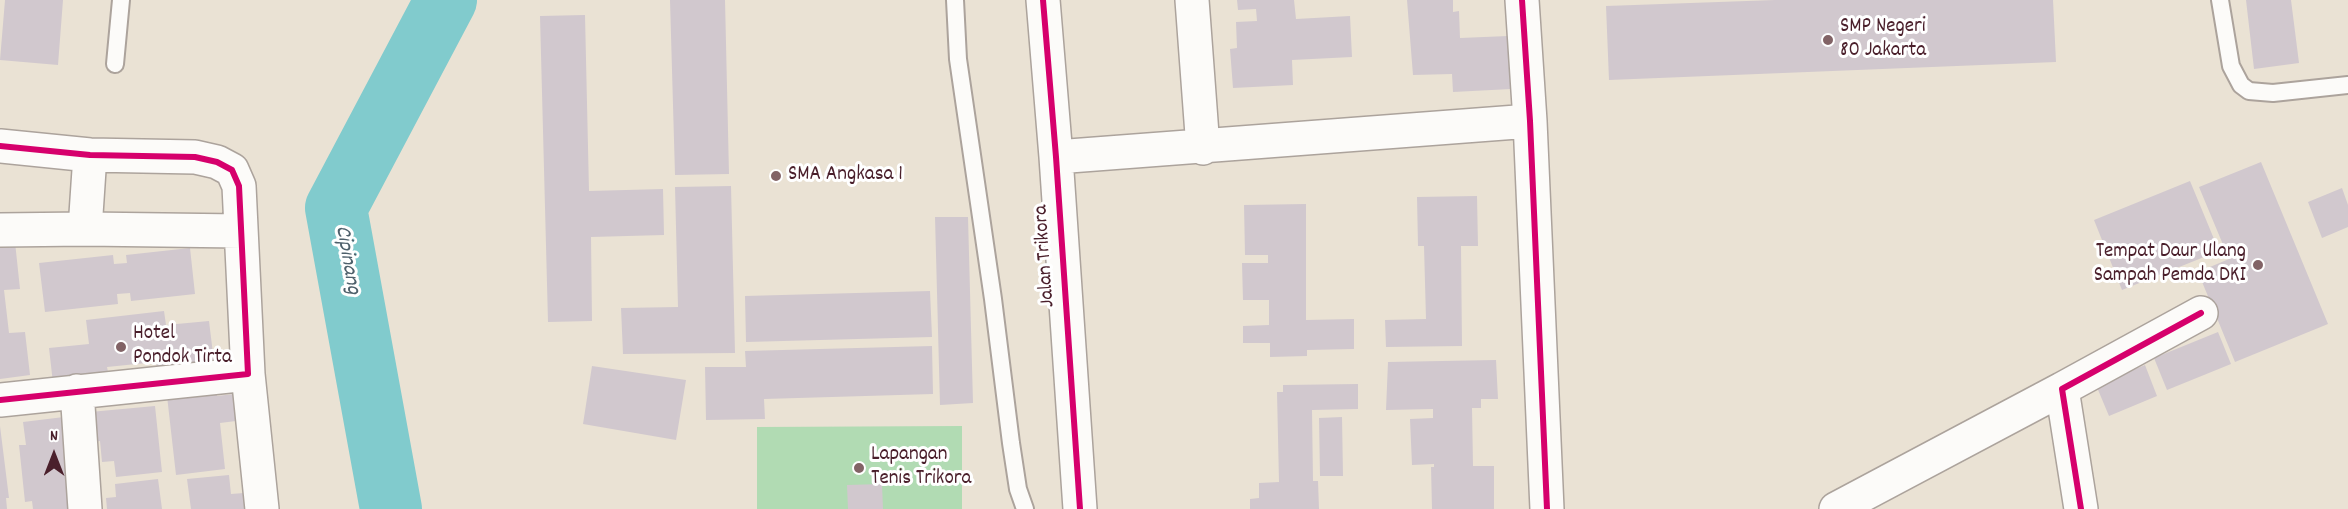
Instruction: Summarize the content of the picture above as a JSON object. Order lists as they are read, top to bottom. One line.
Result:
{"streets":{"street":["Jalan Trikora"]},"water":["Cipinang"],"places":["SMP Negeri 80 Jakarta","SMA Angkasa 1","Tempat Daur Ulang Sampah Pemda DKI","Hotel Pondok Tirta","Lapangan Tenis Trikora"],"north":"top"}
